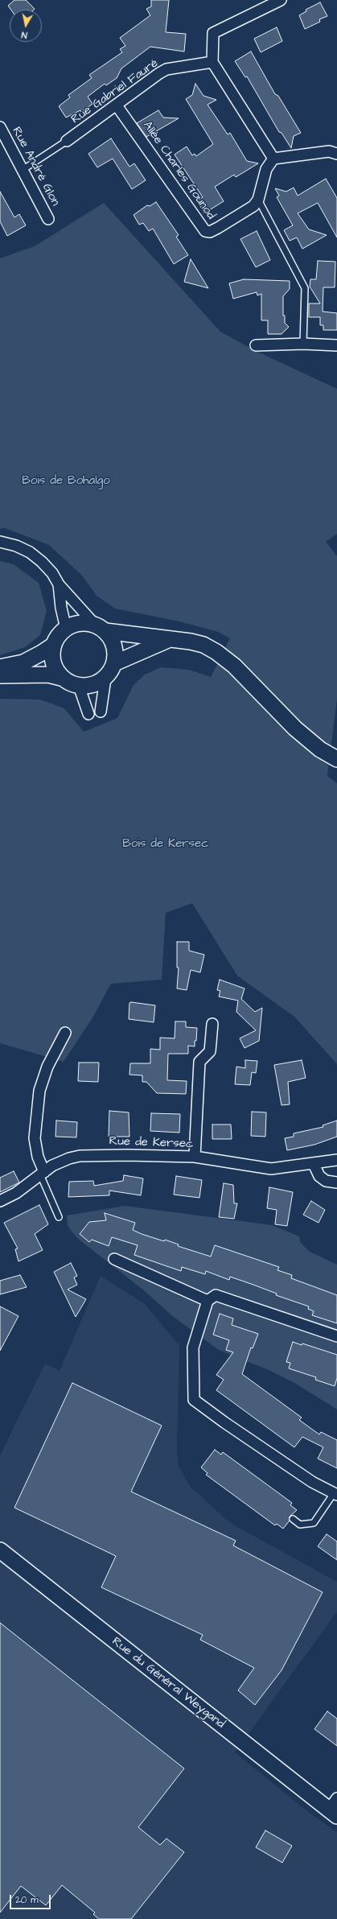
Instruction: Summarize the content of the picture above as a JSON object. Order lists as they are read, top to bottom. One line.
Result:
{"streets":{"street":["Rue Gabriel Fauré","Rue André Glon","Allée Charles Gounod","Rue de Kersec","Rue du Général Weygand"]},"crossings":[["Rue Gabriel Fauré","Allée Charles Gounod"]],"parks":["Bois de Bohalgo","Bois de Kersec"],"scale_bar":"20 m","north":"bottom"}
